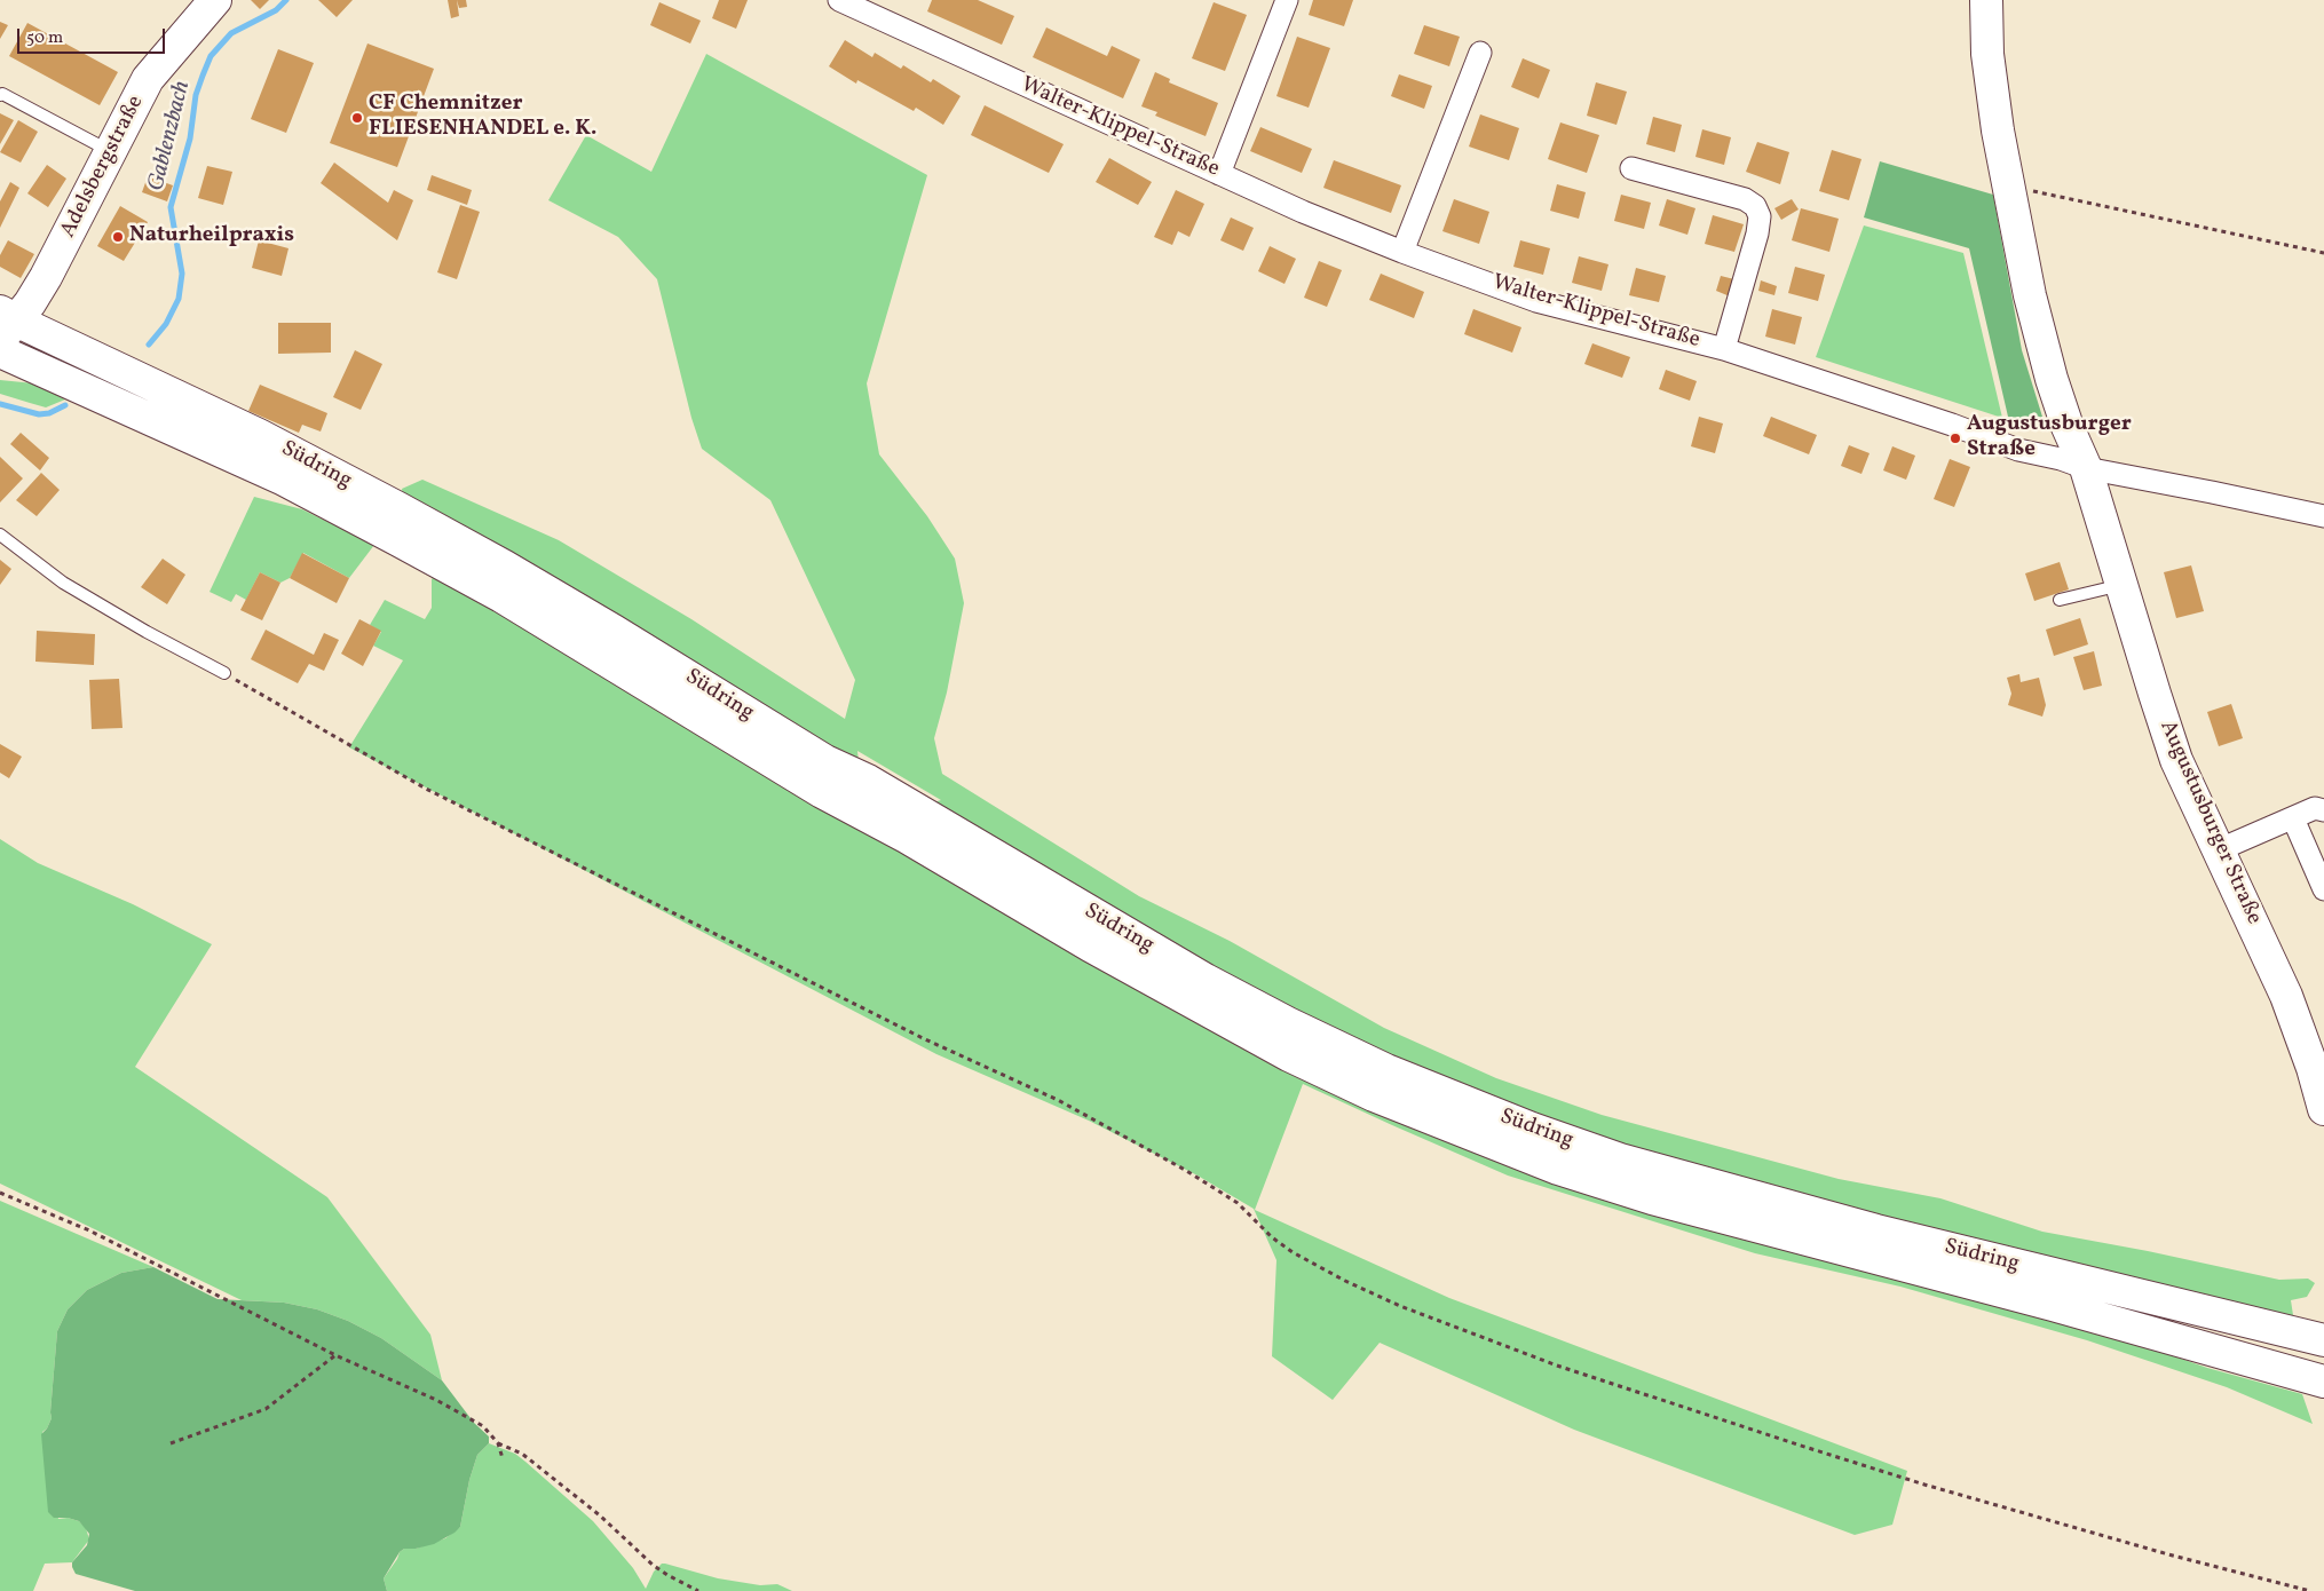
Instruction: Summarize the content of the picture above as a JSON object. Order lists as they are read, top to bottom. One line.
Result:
{"streets":{"main road":["Adelsbergstraße","Südring","Augustusburger Straße"],"street":["Walter-Klippel-Straße"]},"crossings":[["Walter-Klippel-Straße","Augustusburger Straße"],["Adelsbergstraße","Südring"]],"water":["Gablenzbach"],"places":["CF Chemnitzer FLIESENHANDEL e. K.","Naturheilpraxis","Augustusburger Straße"],"scale_bar":"50 m"}
